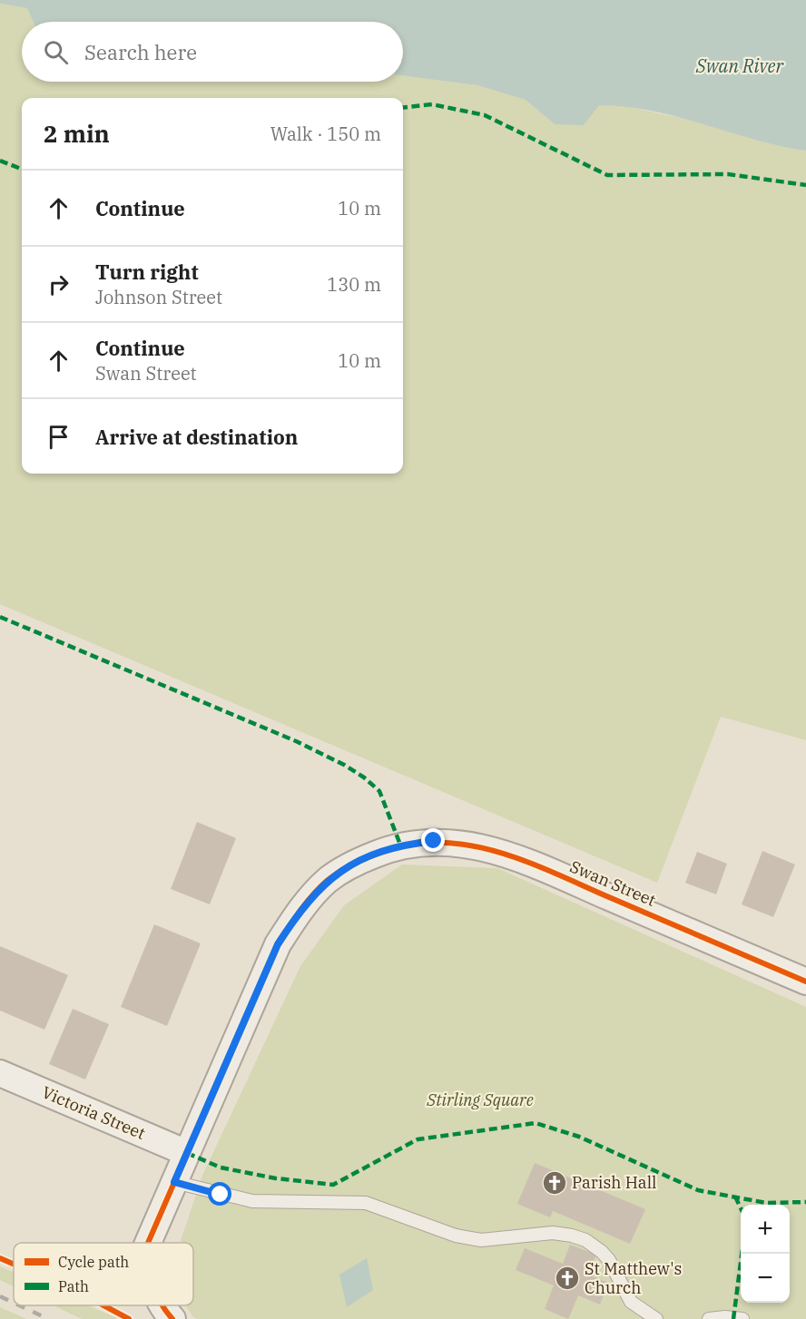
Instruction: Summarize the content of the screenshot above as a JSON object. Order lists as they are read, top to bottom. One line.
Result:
{"streets":{"street":["Swan Street","Victoria Street"]},"crossings":[["Swan Street","Victoria Street"]],"water":["Swan River"],"parks":["Stirling Square"],"places":{"church":["Parish Hall","St Matthew's Church"]},"legend":["Cycle path","Path"],"page":{"search":"Search here","heading":["2 min","Walk · 150 m"],"list":[["Continue","10 m"],["Turn right","Johnson Street","130 m"],["Continue","Swan Street","10 m"],"Arrive at destination"],"map_buttons":["+","−"]}}
